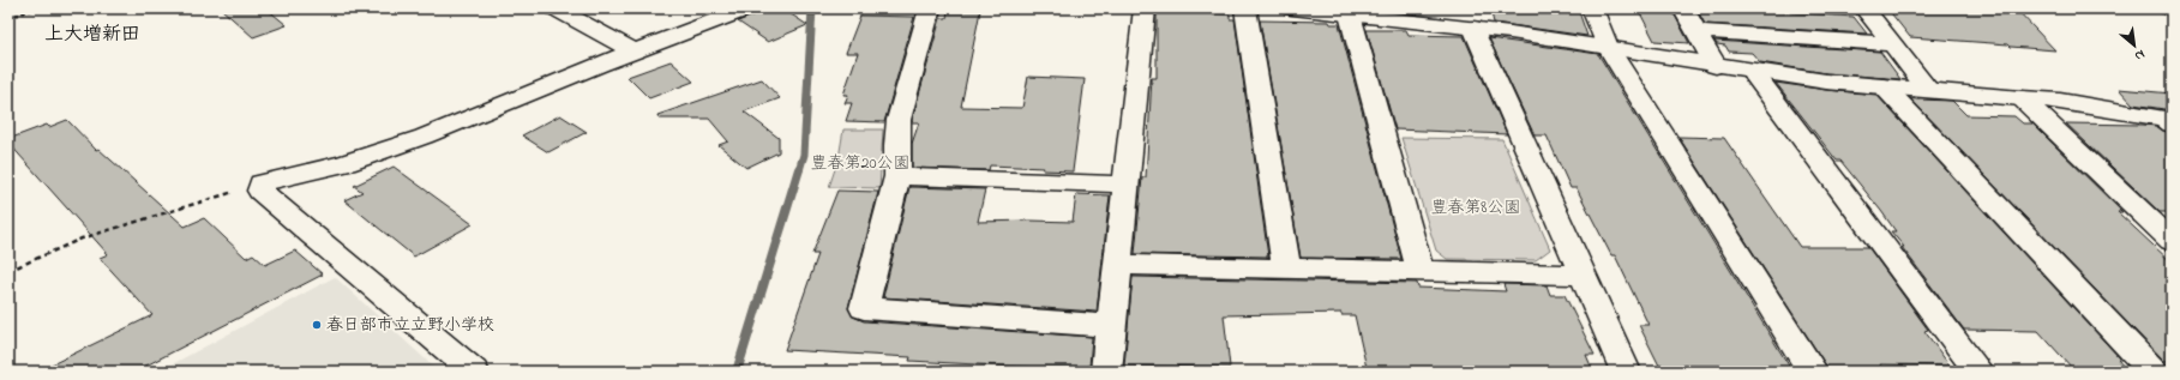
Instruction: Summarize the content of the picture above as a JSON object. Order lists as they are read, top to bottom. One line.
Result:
{"districts":["上大増新田"],"parks":["豊春第20公園","豊春第8公園"],"places":["春日部市立立野小学校"],"north":"bottom right"}
